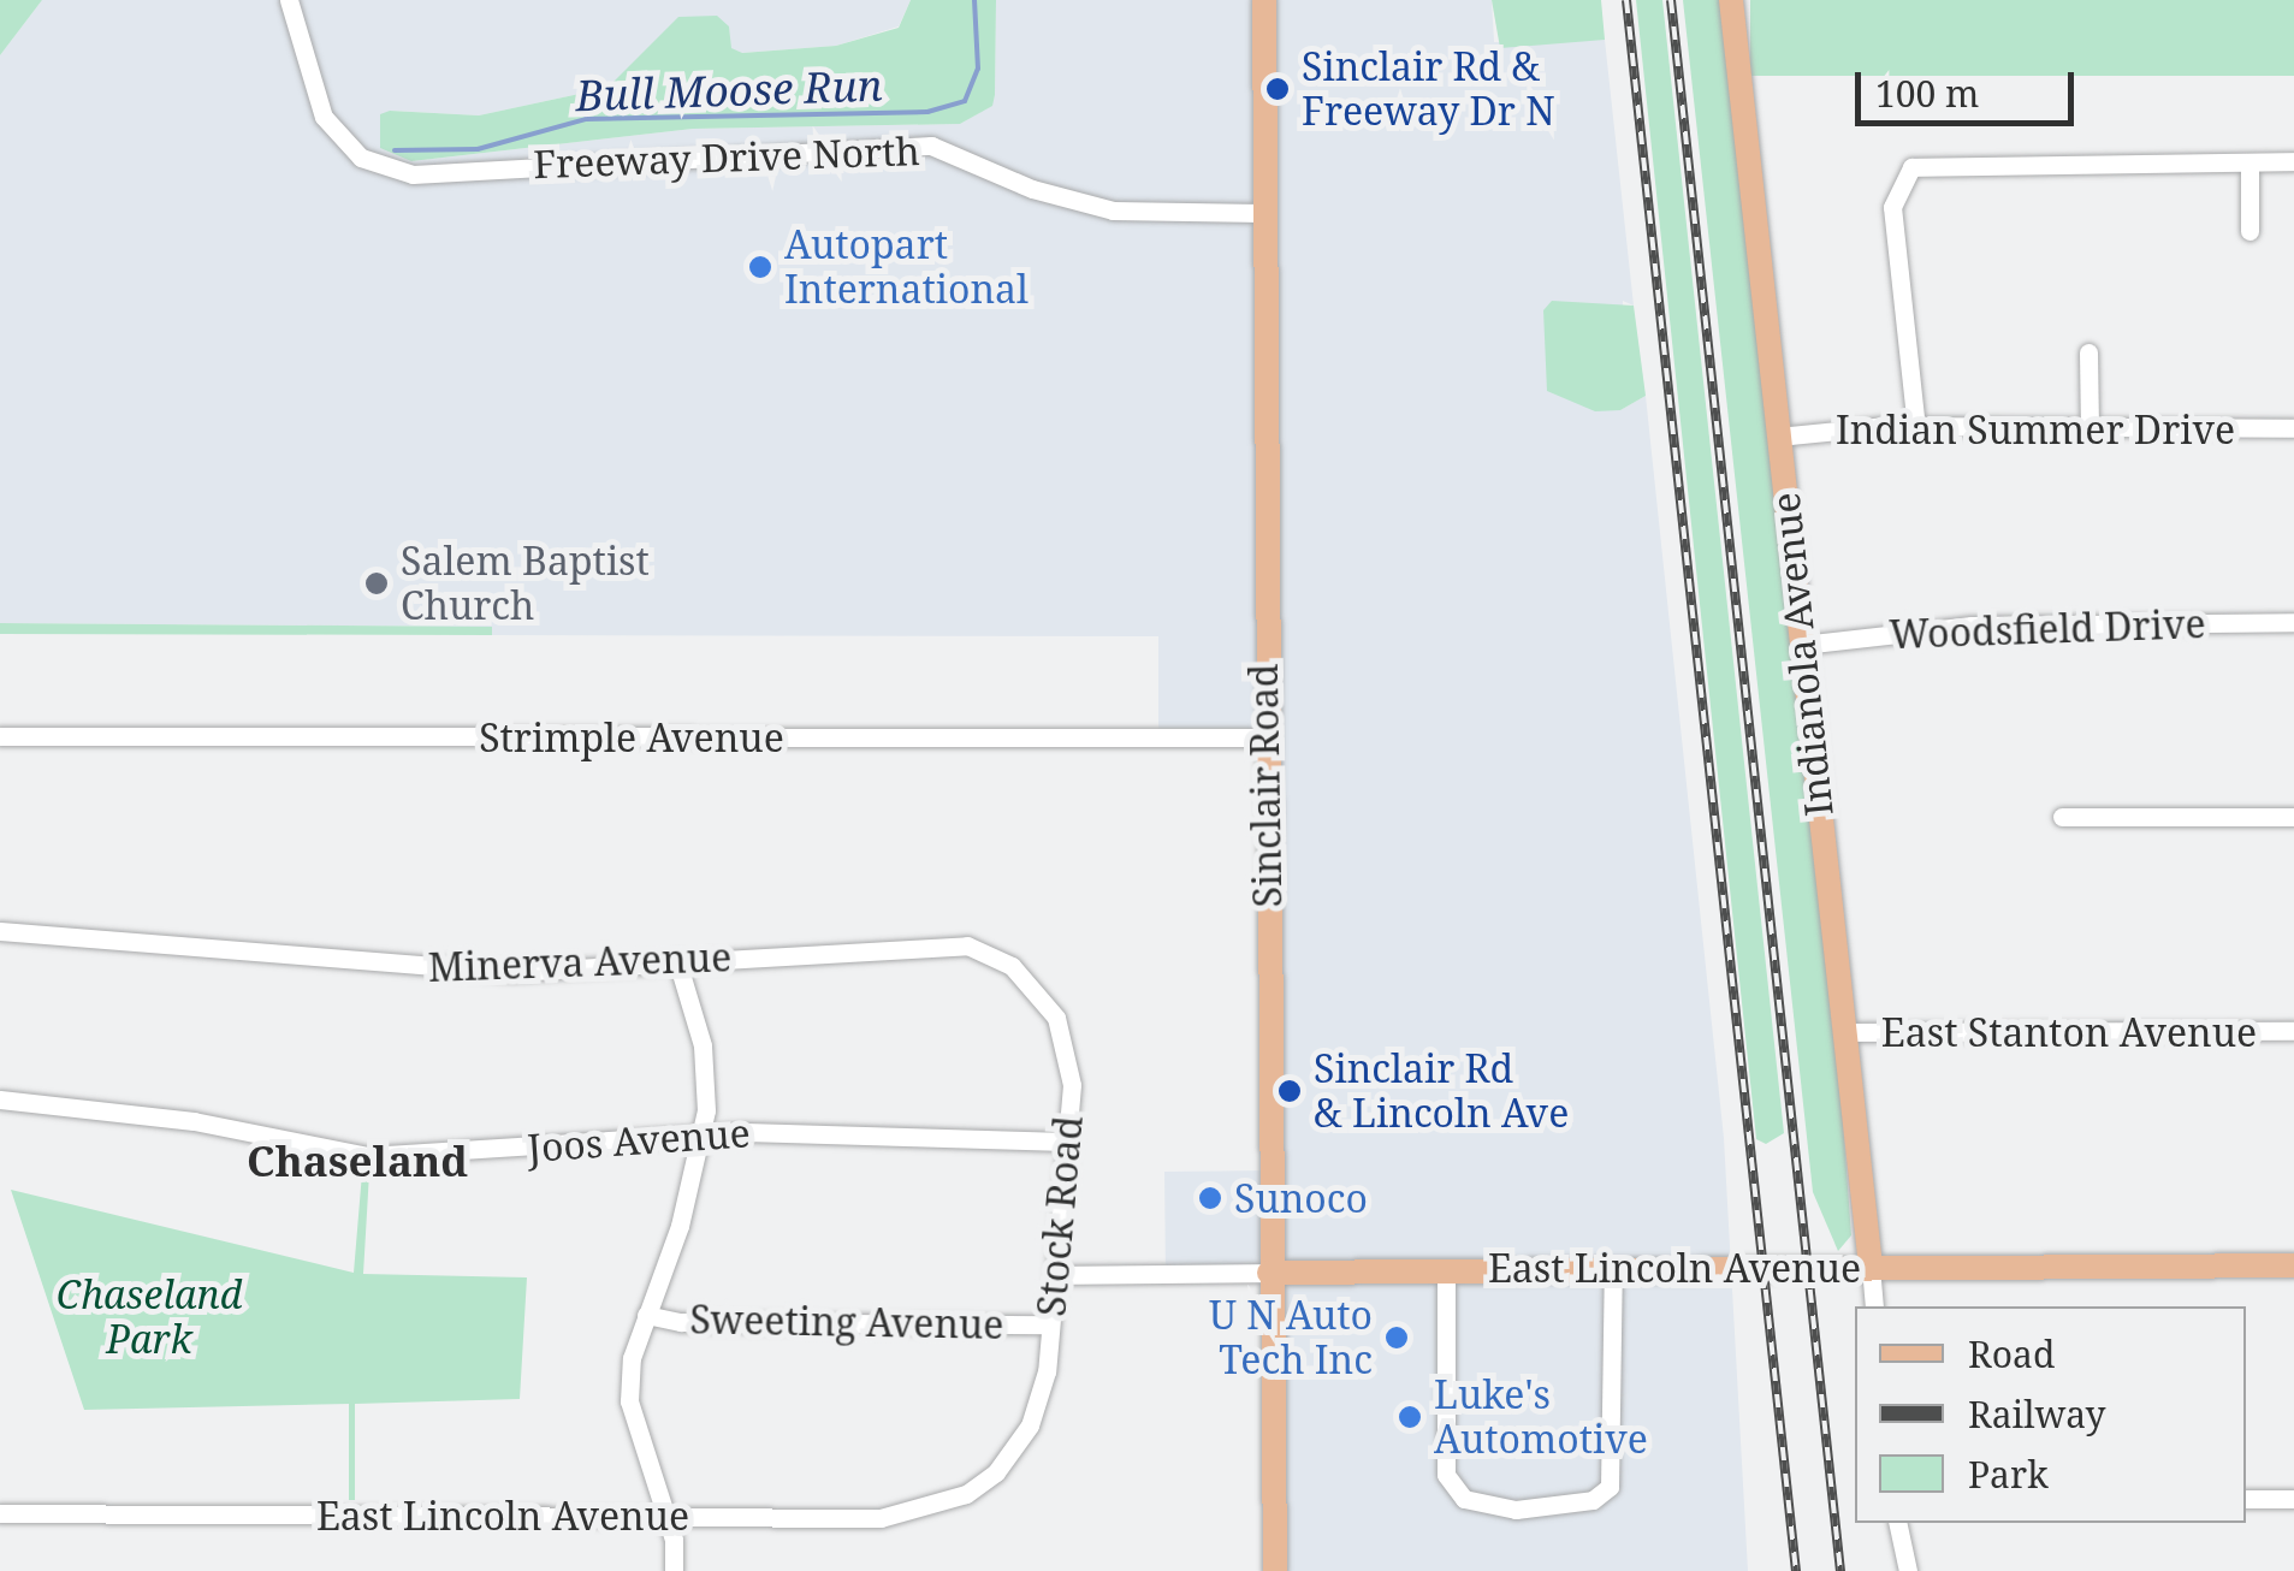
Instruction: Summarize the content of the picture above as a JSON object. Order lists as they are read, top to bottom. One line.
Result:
{"streets":{"main road":["Indianola Avenue","Sinclair Road","East Lincoln Avenue"],"street":["Freeway Drive North","Indian Summer Drive","Woodsfield Drive","Strimple Avenue","Minerva Avenue","East Stanton Avenue","Joos Avenue","Stock Road","Sweeting Avenue"]},"crossings":[["Freeway Drive North","Sinclair Road"],["Indian Summer Drive","Indianola Avenue"],["Woodsfield Drive","Indianola Avenue"],["Indianola Avenue","East Stanton Avenue"],["Indianola Avenue","East Lincoln Avenue"],["Strimple Avenue","Sinclair Road"],["Sinclair Road","East Lincoln Avenue"],["Minerva Avenue","Stock Road"],["Joos Avenue","Stock Road"],["Stock Road","East Lincoln Avenue"],["Stock Road","Sweeting Avenue"]],"districts":["Chaseland"],"water":["Bull Moose Run"],"parks":["Chaseland Park"],"places":["Sinclair Rd & Freeway Dr N","Autopart International","Salem Baptist Church","Sinclair Rd & Lincoln Ave","Sunoco","U N Auto Tech Inc","Luke's Automotive"],"legend":["Road","Railway","Park"],"scale_bar":"100 m"}
